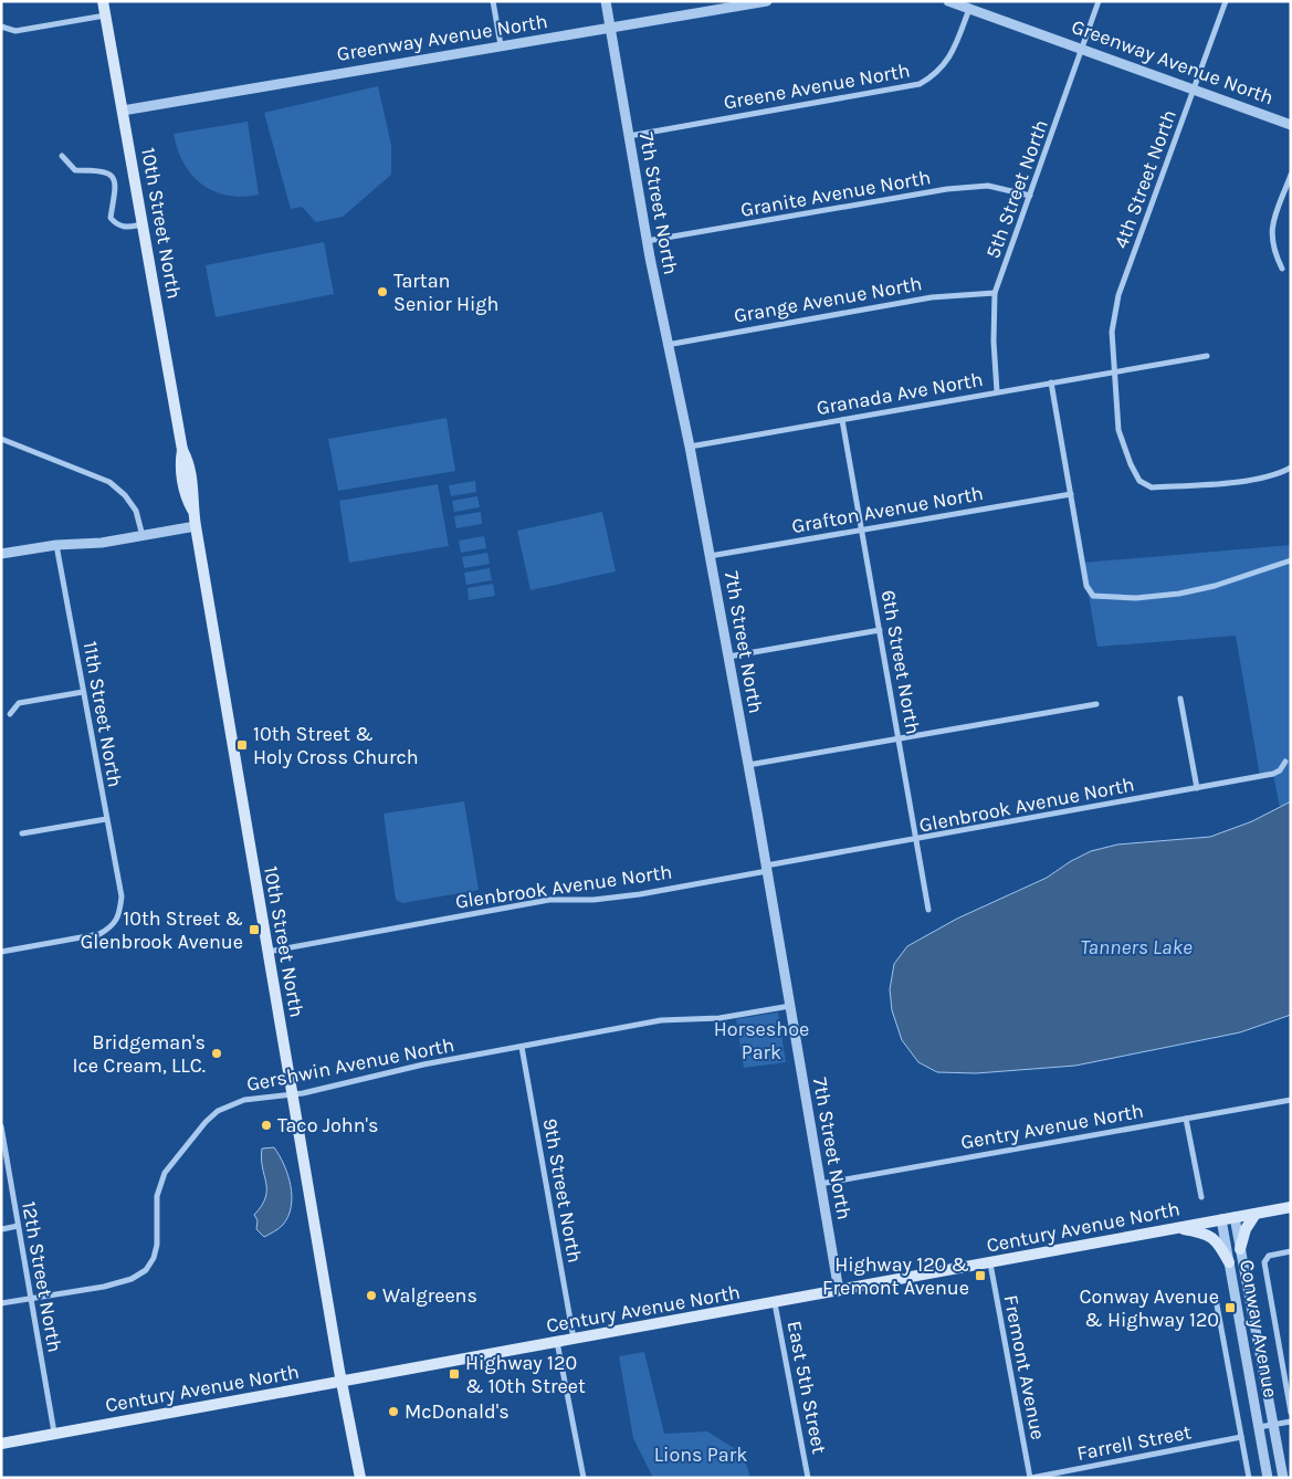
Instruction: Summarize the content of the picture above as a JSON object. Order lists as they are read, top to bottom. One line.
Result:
{"streets":{"main road":["10th Street North","Century Avenue North"],"street":["Greenway Avenue North","Greene Avenue North","4th Street North","5th Street North","Granite Avenue North","7th Street North","Grange Avenue North","Granada Ave North","Grafton Avenue North","6th Street North","11th Street North","Glenbrook Avenue North","Gershwin Avenue North","Gentry Avenue North","9th Street North","12th Street North","Conway Avenue","Fremont Avenue","East 5th Street","Farrell Street"]},"crossings":[["Greenway Avenue North","Greene Avenue North"],["Greenway Avenue North","4th Street North"],["Greenway Avenue North","5th Street North"],["Greenway Avenue North","7th Street North"],["Greenway Avenue North","10th Street North"],["Greene Avenue North","7th Street North"],["4th Street North","Granada Ave North"],["5th Street North","Granite Avenue North"],["5th Street North","Grange Avenue North"],["5th Street North","Granada Ave North"],["Granite Avenue North","7th Street North"],["7th Street North","Grange Avenue North"],["7th Street North","Granada Ave North"],["7th Street North","Grafton Avenue North"],["7th Street North","Glenbrook Avenue North"],["7th Street North","Gershwin Avenue North"],["7th Street North","Gentry Avenue North"],["7th Street North","Century Avenue North"],["10th Street North","Glenbrook Avenue North"],["10th Street North","Gershwin Avenue North"],["10th Street North","Century Avenue North"],["Granada Ave North","6th Street North"],["Grafton Avenue North","6th Street North"],["6th Street North","Glenbrook Avenue North"],["Gershwin Avenue North","9th Street North"],["Gershwin Avenue North","12th Street North"],["9th Street North","Century Avenue North"],["Century Avenue North","12th Street North"],["Century Avenue North","Conway Avenue"],["Century Avenue North","Fremont Avenue"],["Century Avenue North","East 5th Street"],["Fremont Avenue","Farrell Street"]],"water":["Tanners Lake"],"parks":["Horseshoe Park","Lions Park"],"places":{"other":["Tartan Senior High","Bridgeman's Ice Cream, LLC.","Taco John's","Walgreens","McDonald's"],"transit":["10th Street & Holy Cross Church","10th Street & Glenbrook Avenue","Highway 120 & Fremont Avenue","Conway Avenue & Highway 120","Highway 120 & 10th Street"]}}
